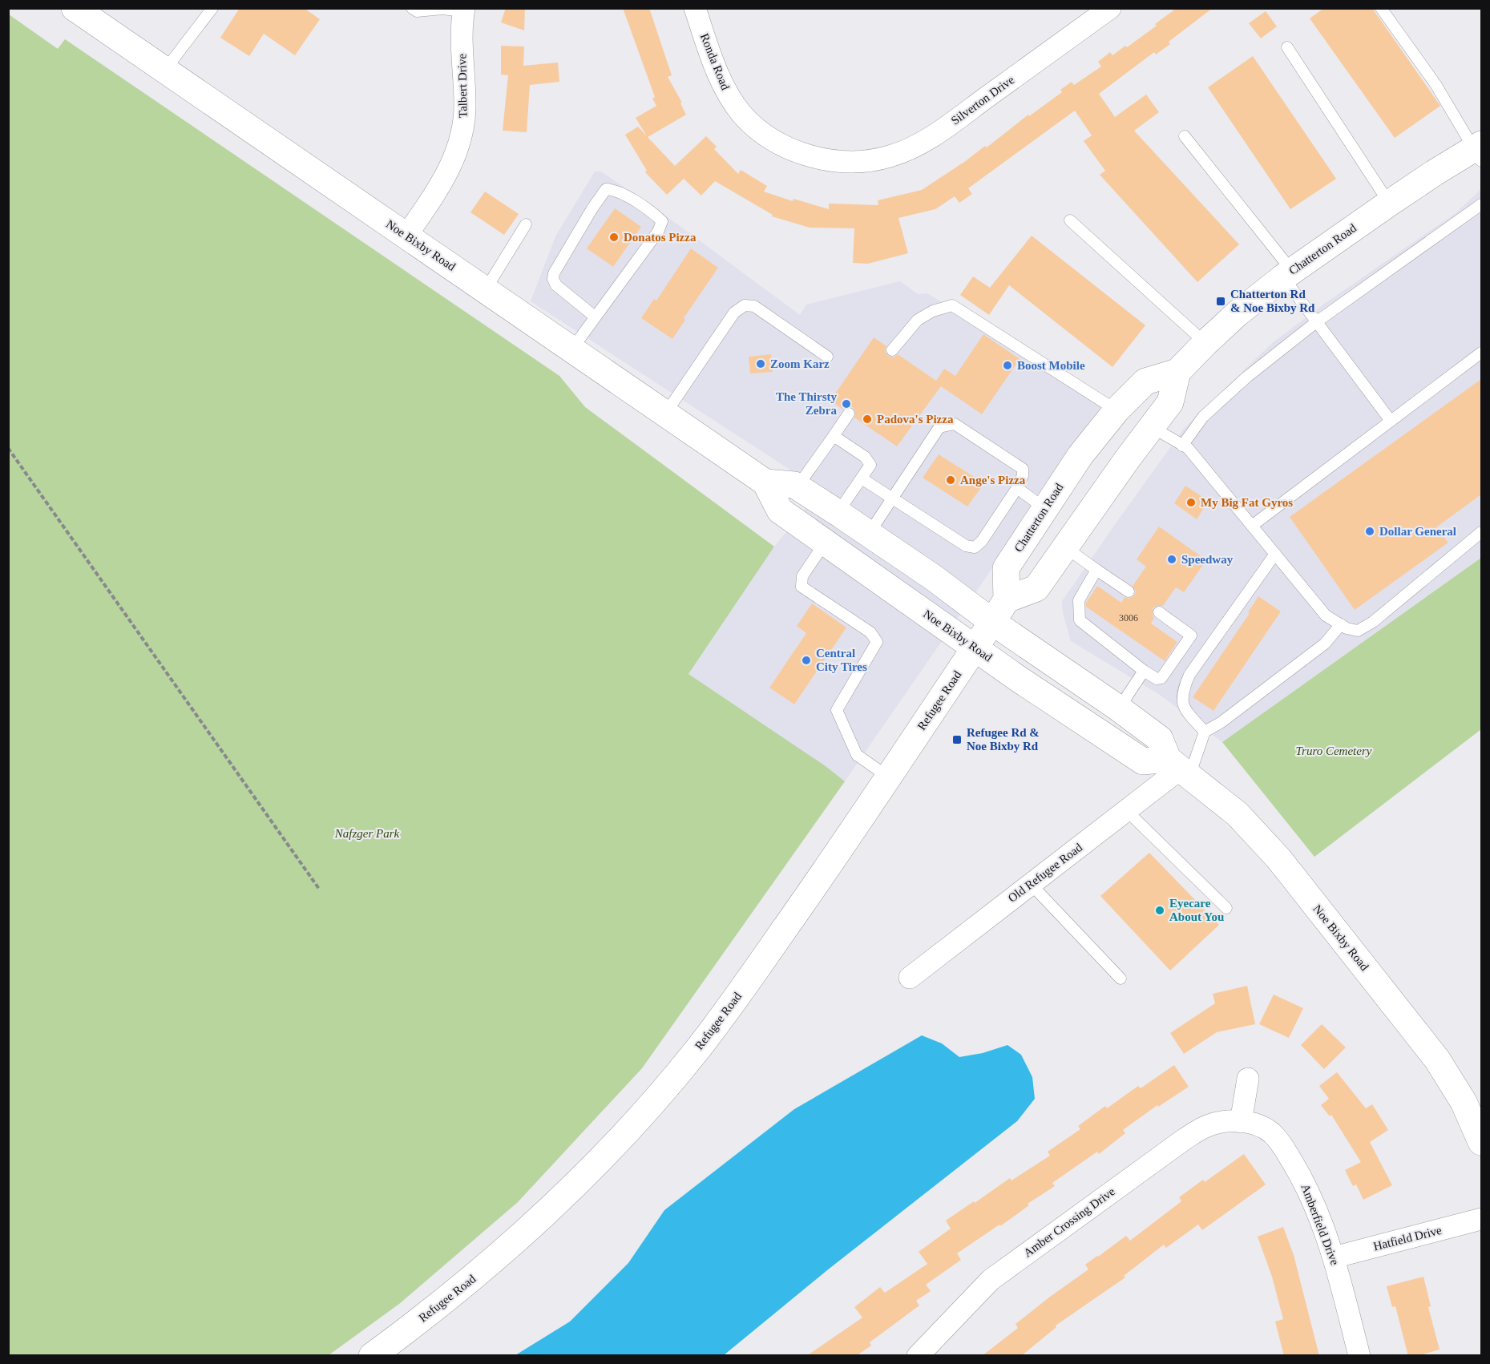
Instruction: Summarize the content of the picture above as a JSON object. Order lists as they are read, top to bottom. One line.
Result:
{"streets":{"street":["Ronda Road","Talbert Drive","Silverton Drive","Noe Bixby Road","Chatterton Road","Refugee Road","Old Refugee Road","Amber Crossing Drive","Amberfield Drive","Hatfield Drive"]},"crossings":[["Ronda Road","Silverton Drive"],["Talbert Drive","Noe Bixby Road"],["Noe Bixby Road","Refugee Road"],["Noe Bixby Road","Old Refugee Road"],["Amber Crossing Drive","Amberfield Drive"],["Amberfield Drive","Hatfield Drive"]],"parks":["Truro Cemetery","Nafzger Park"],"places":{"other":["Donatos Pizza","Zoom Karz","Boost Mobile","The Thirsty Zebra","Padova's Pizza","Ange's Pizza","My Big Fat Gyros","Dollar General","Speedway","Central City Tires","Eyecare About You"],"transit":["Chatterton Rd & Noe Bixby Rd","Refugee Rd & Noe Bixby Rd"]},"house_numbers":["3006"]}
